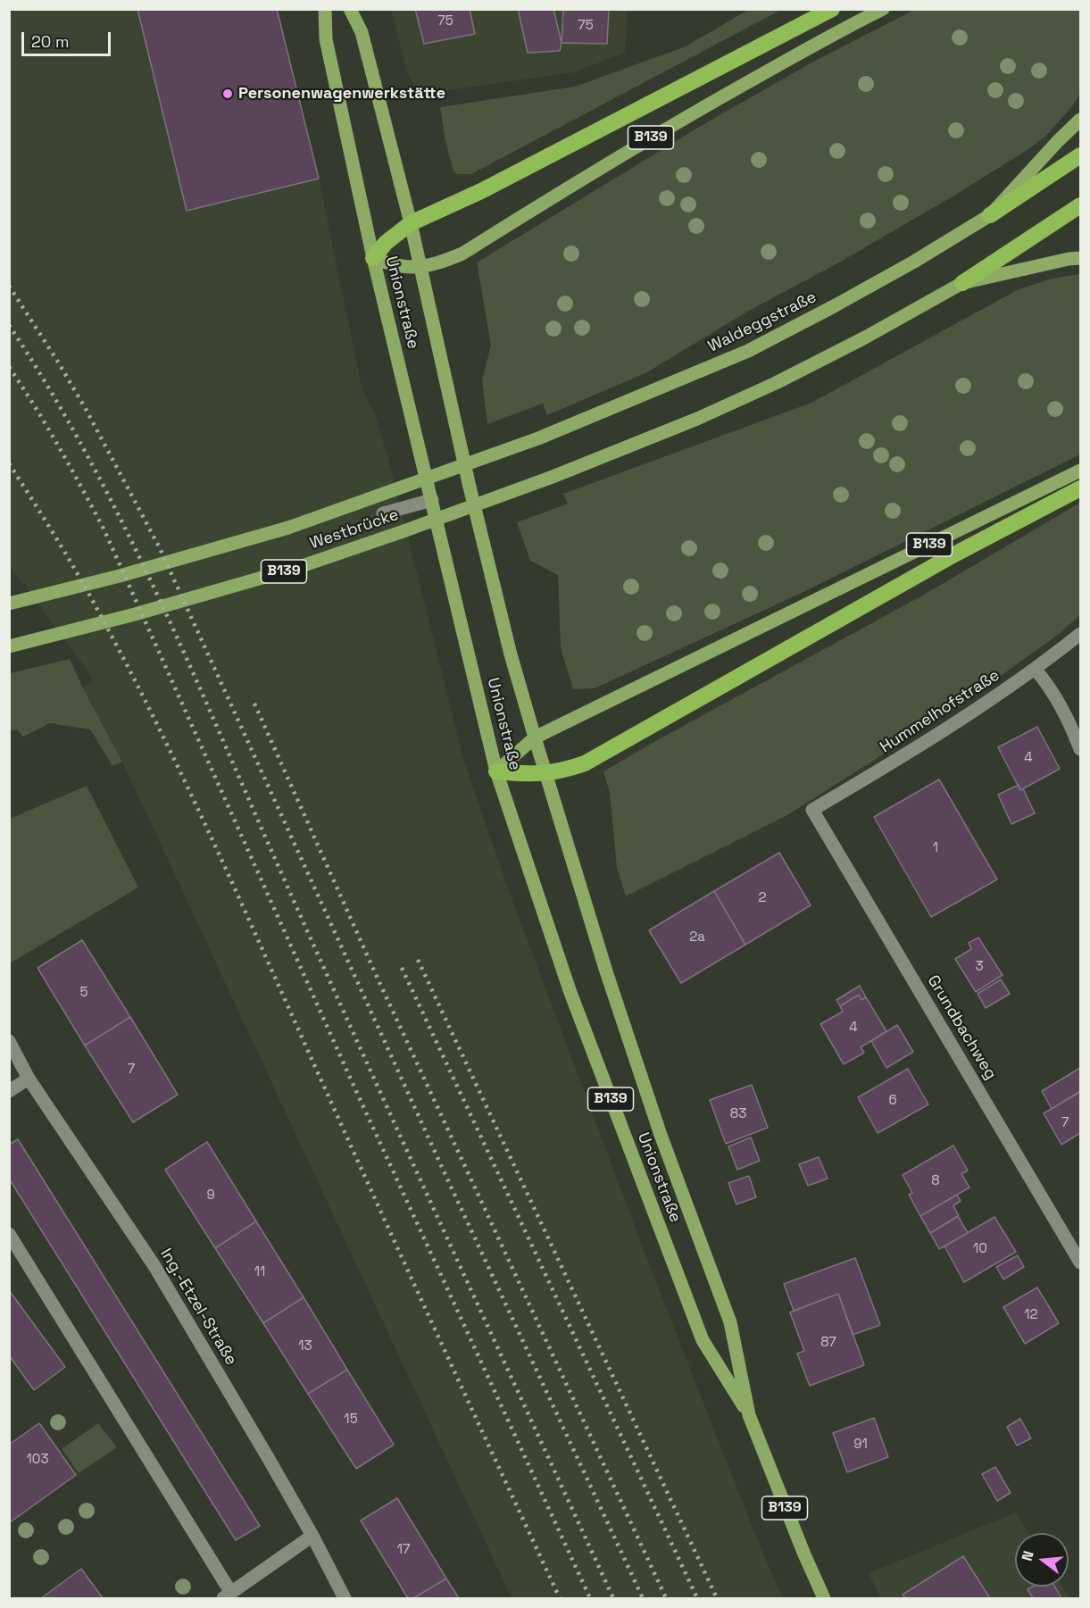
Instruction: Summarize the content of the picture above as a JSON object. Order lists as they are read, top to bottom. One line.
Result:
{"streets":{"main road":["B139","Unionstraße","Waldeggstraße","Westbrücke"],"street":["Hummelhofstraße","Grundbachweg","Ing.-Etzel-Straße"]},"crossings":[["B139","Unionstraße"],["B139","Waldeggstraße"],["B139","Westbrücke"],["Waldeggstraße","Westbrücke"],["Hummelhofstraße","Grundbachweg"]],"places":["Personenwagenwerkstätte"],"house_numbers":["75","75","4","1","2","2a","3","5","4","7","6","83","7","8","9","10","11","12","87","13","15","91","103","17"],"scale_bar":"20 m","north":"left"}
